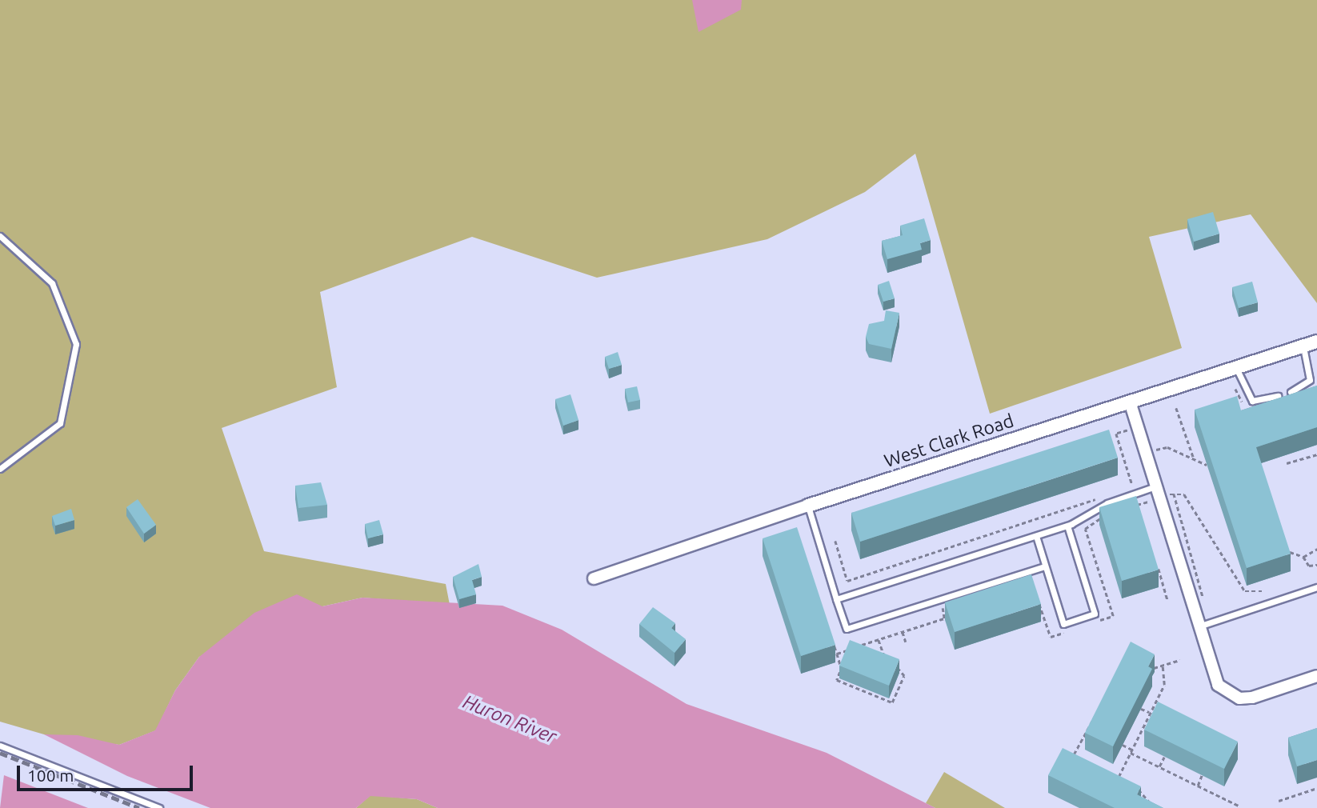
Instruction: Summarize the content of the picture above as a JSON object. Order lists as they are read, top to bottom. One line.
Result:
{"streets":{"street":["West Clark Road"]},"water":["Huron River"],"scale_bar":"100 m"}
